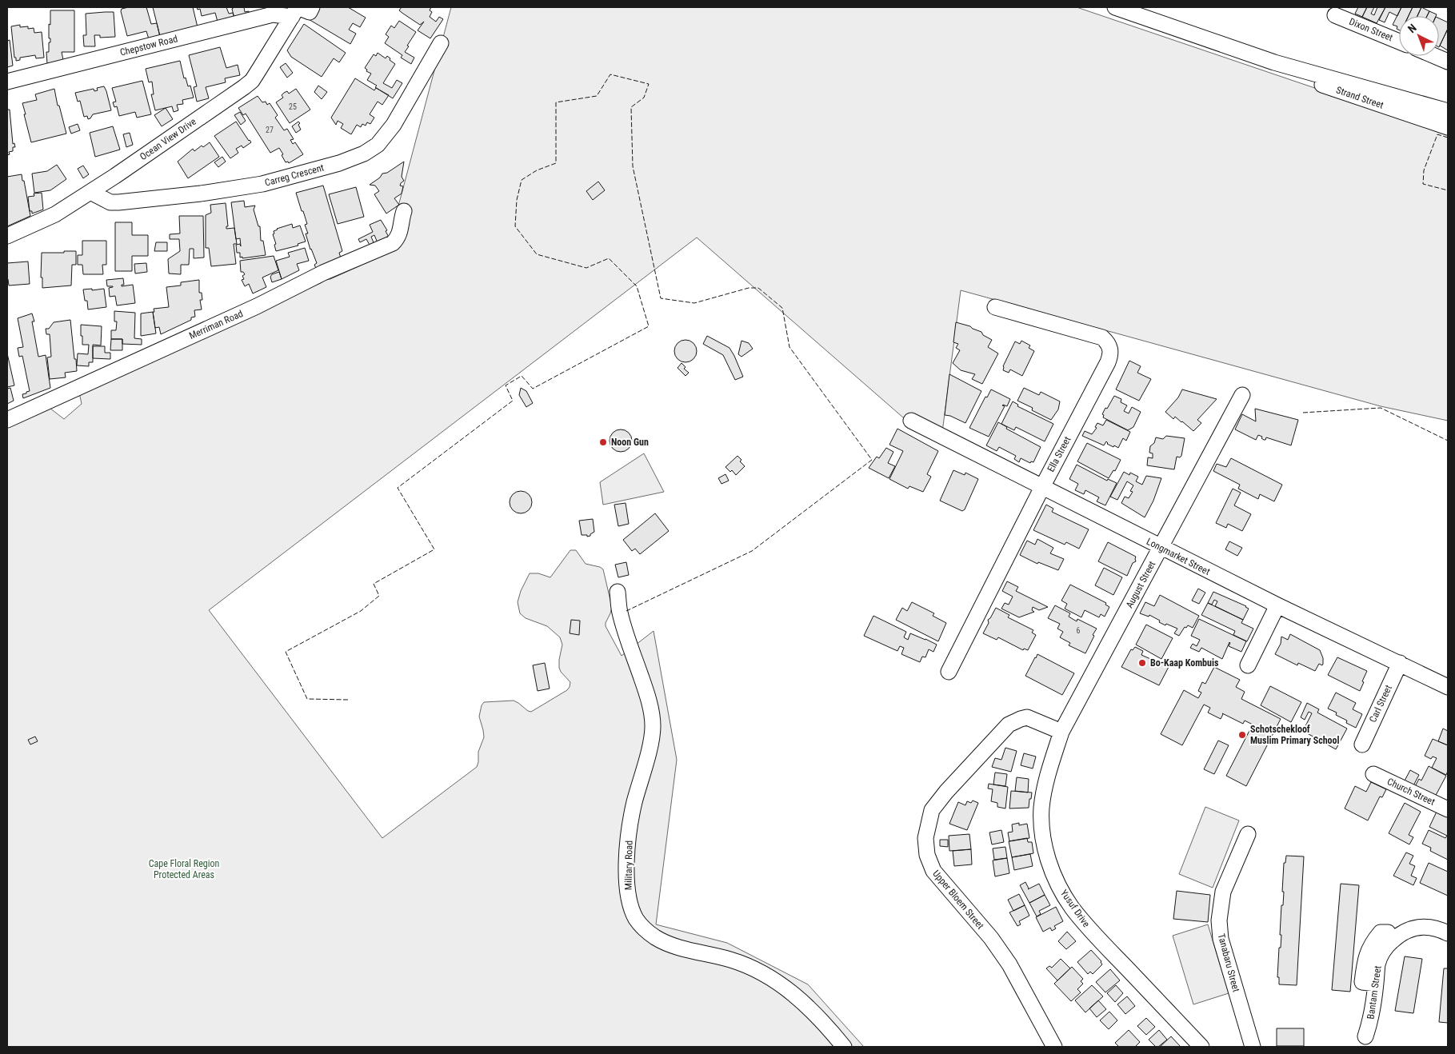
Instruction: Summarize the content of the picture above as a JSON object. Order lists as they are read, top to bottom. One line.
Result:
{"streets":{"street":["Dixon Street","Chepstow Road","Strand Street","Ocean View Drive","Carreg Crescent","Merriman Road","Ella Street","Longmarket Street","August Street","Carl Street","Church Street","Military Road","Upper Bloem Street","Yusuf Drive","Tanabaru Street","Bantam Street"]},"crossings":[["Chepstow Road","Ocean View Drive"],["Ocean View Drive","Carreg Crescent"],["Ella Street","Longmarket Street"],["Longmarket Street","August Street"],["Longmarket Street","Carl Street"],["August Street","Upper Bloem Street"],["August Street","Yusuf Drive"],["Upper Bloem Street","Yusuf Drive"]],"parks":["Cape Floral Region Protected Areas"],"places":["Noon Gun","Bo-Kaap Kombuis","Schotschekloof Muslim Primary School"],"house_numbers":["25","27","6"],"north":"top left"}
